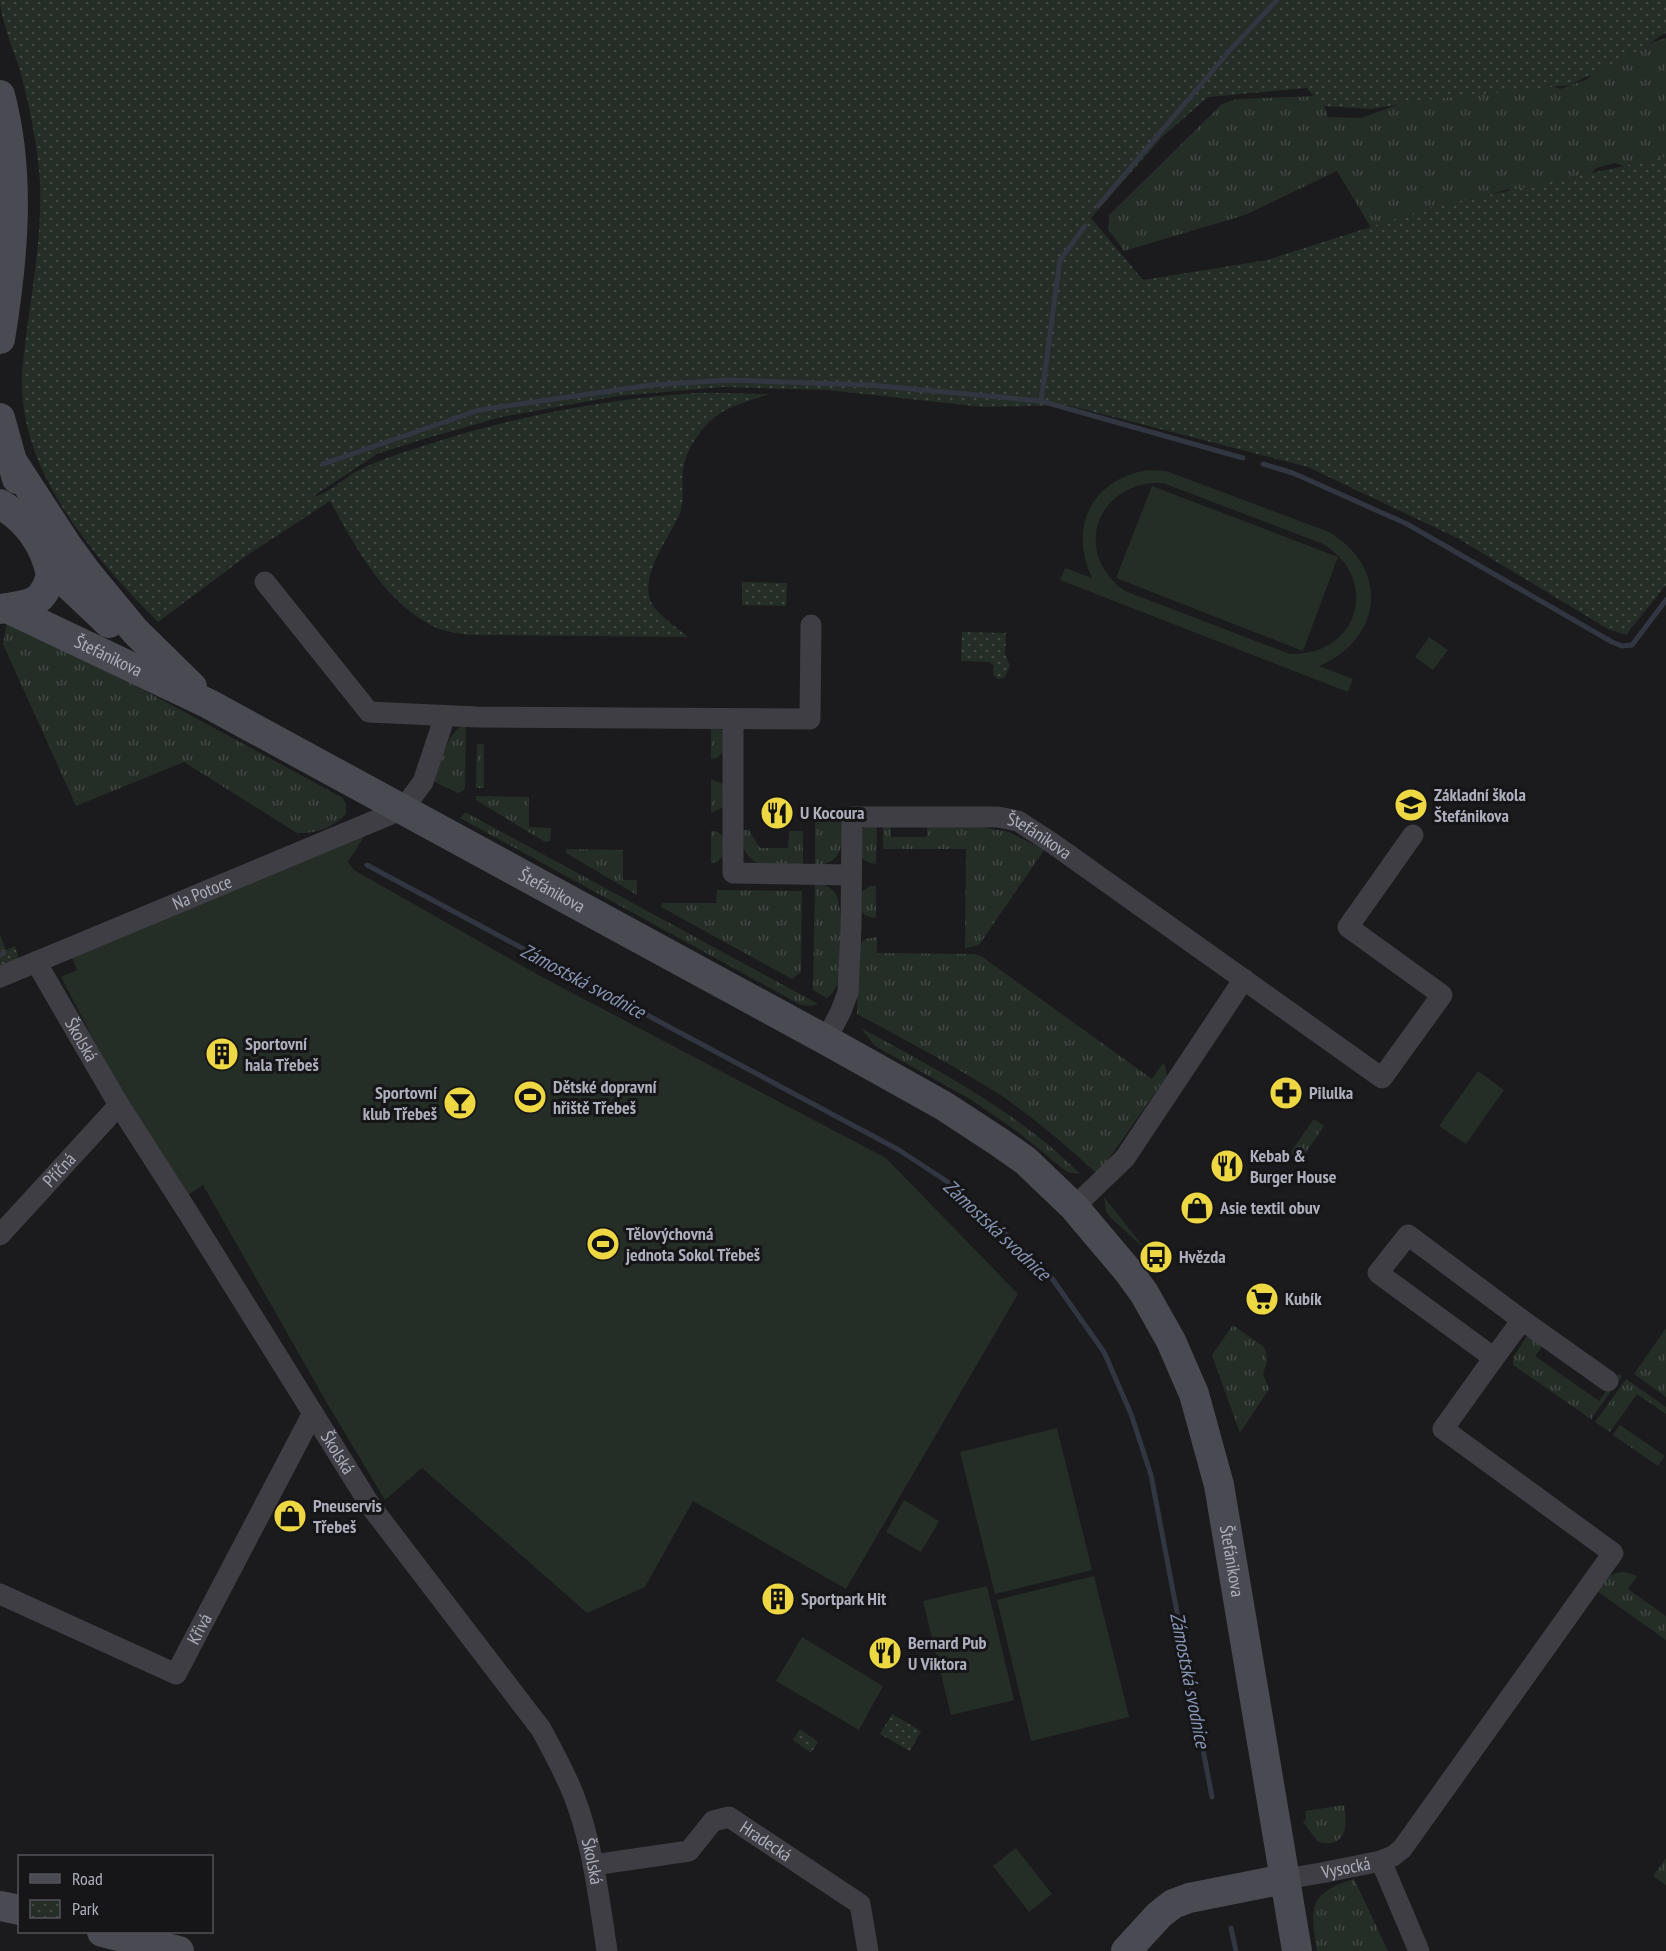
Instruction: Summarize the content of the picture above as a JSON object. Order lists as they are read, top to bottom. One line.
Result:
{"streets":{"street":["Štefánikova","Na Potoce","Školská","Příčná","Křivá","Hradecká","Vysocká"]},"crossings":[["Štefánikova","Na Potoce"],["Štefánikova","Vysocká"],["Na Potoce","Školská"],["Školská","Příčná"],["Školská","Křivá"],["Školská","Hradecká"]],"water":["Zámostská svodnice"],"places":{"school or university":["Základní škola Štefánikova"],"restaurant":["U Kocoura","Kebab & Burger House","Bernard Pub U Viktora"],"building":["Sportovní hala Třebeš","Sportpark Hit"],"pharmacy":["Pilulka"],"sports":["Dětské dopravní hřiště Třebeš","Tělovýchovná jednota Sokol Třebeš"],"bar":["Sportovní klub Třebeš"],"shop":["Asie textil obuv","Pneuservis Třebeš"],"bus stop":["Hvězda"],"supermarket":["Kubík"]},"legend":["Road","Park"]}
